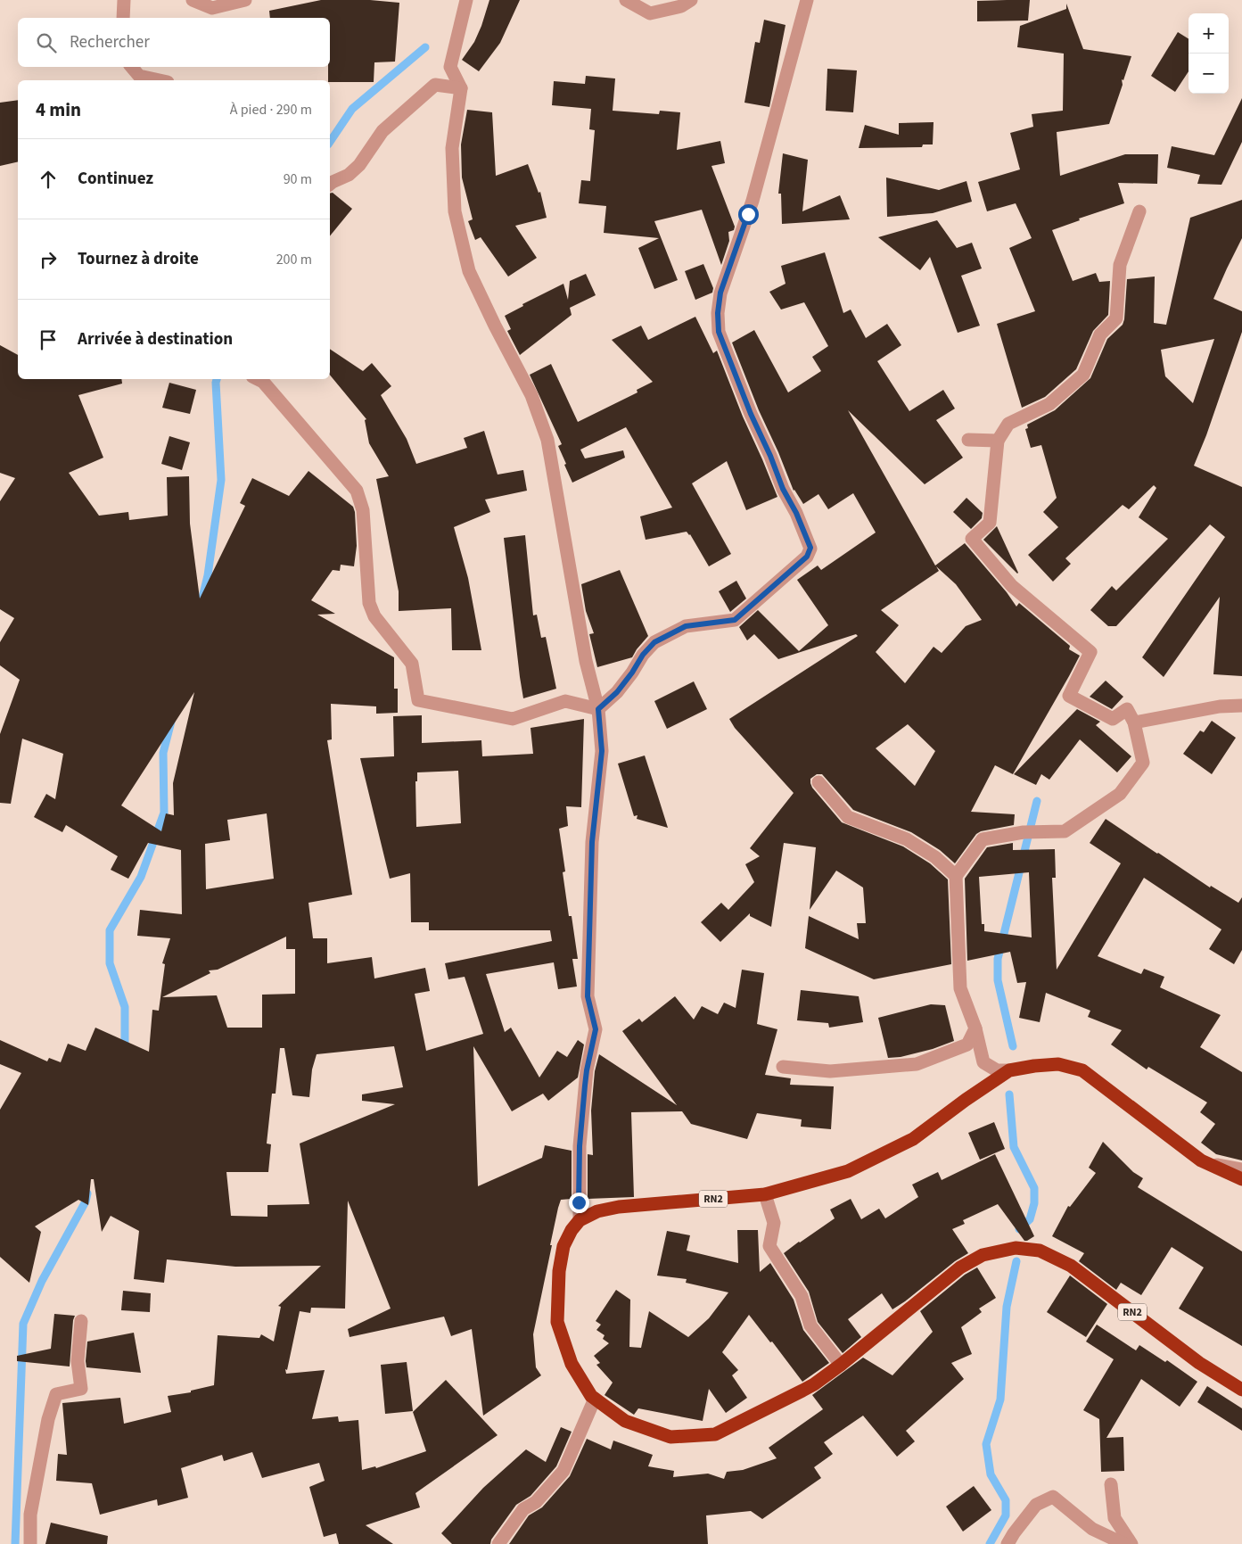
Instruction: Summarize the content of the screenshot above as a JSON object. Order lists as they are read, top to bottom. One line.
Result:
{"streets":{"highway":["RN2"]},"page":{"map_buttons":["+","−"],"search":"Rechercher","heading":["4 min","À pied · 290 m"],"list":[["Continuez","90 m"],["Tournez à droite","200 m"],"Arrivée à destination"]}}
